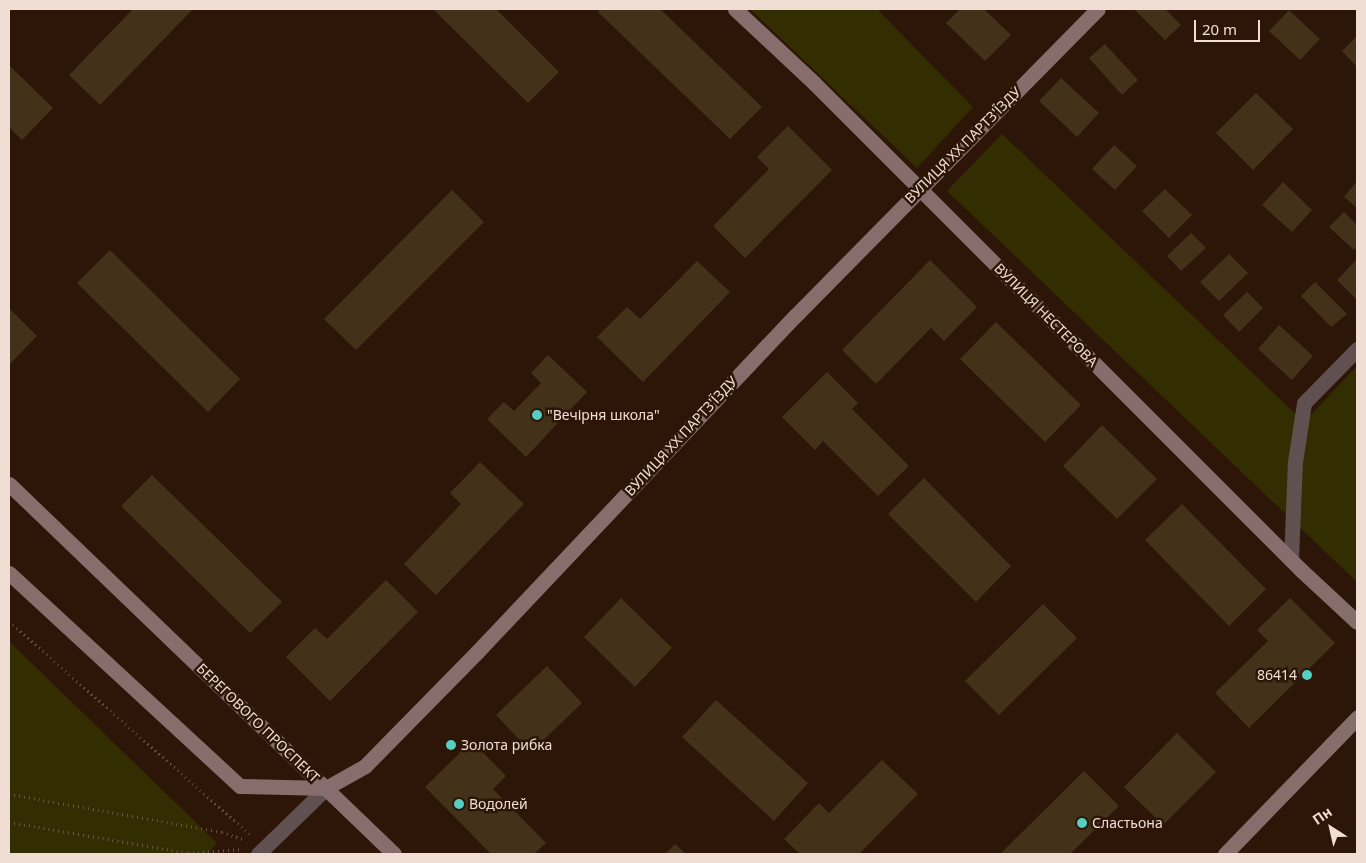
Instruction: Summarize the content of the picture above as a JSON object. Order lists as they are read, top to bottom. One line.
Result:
{"streets":{"street":["ВУЛИЦЯ XX ПАРТЗ'ЇЗДУ","ВУЛИЦЯ НЕСТЕРОВА","БЕРЕГОВОГО ПРОСПЕКТ"]},"crossings":[["ВУЛИЦЯ XX ПАРТЗ'ЇЗДУ","ВУЛИЦЯ НЕСТЕРОВА"],["ВУЛИЦЯ XX ПАРТЗ'ЇЗДУ","БЕРЕГОВОГО ПРОСПЕКТ"]],"places":["\"Вечірня школа\"","86414","Золота рибка","Водолей","Сластьона"],"scale_bar":"20 m","north":"top left"}
